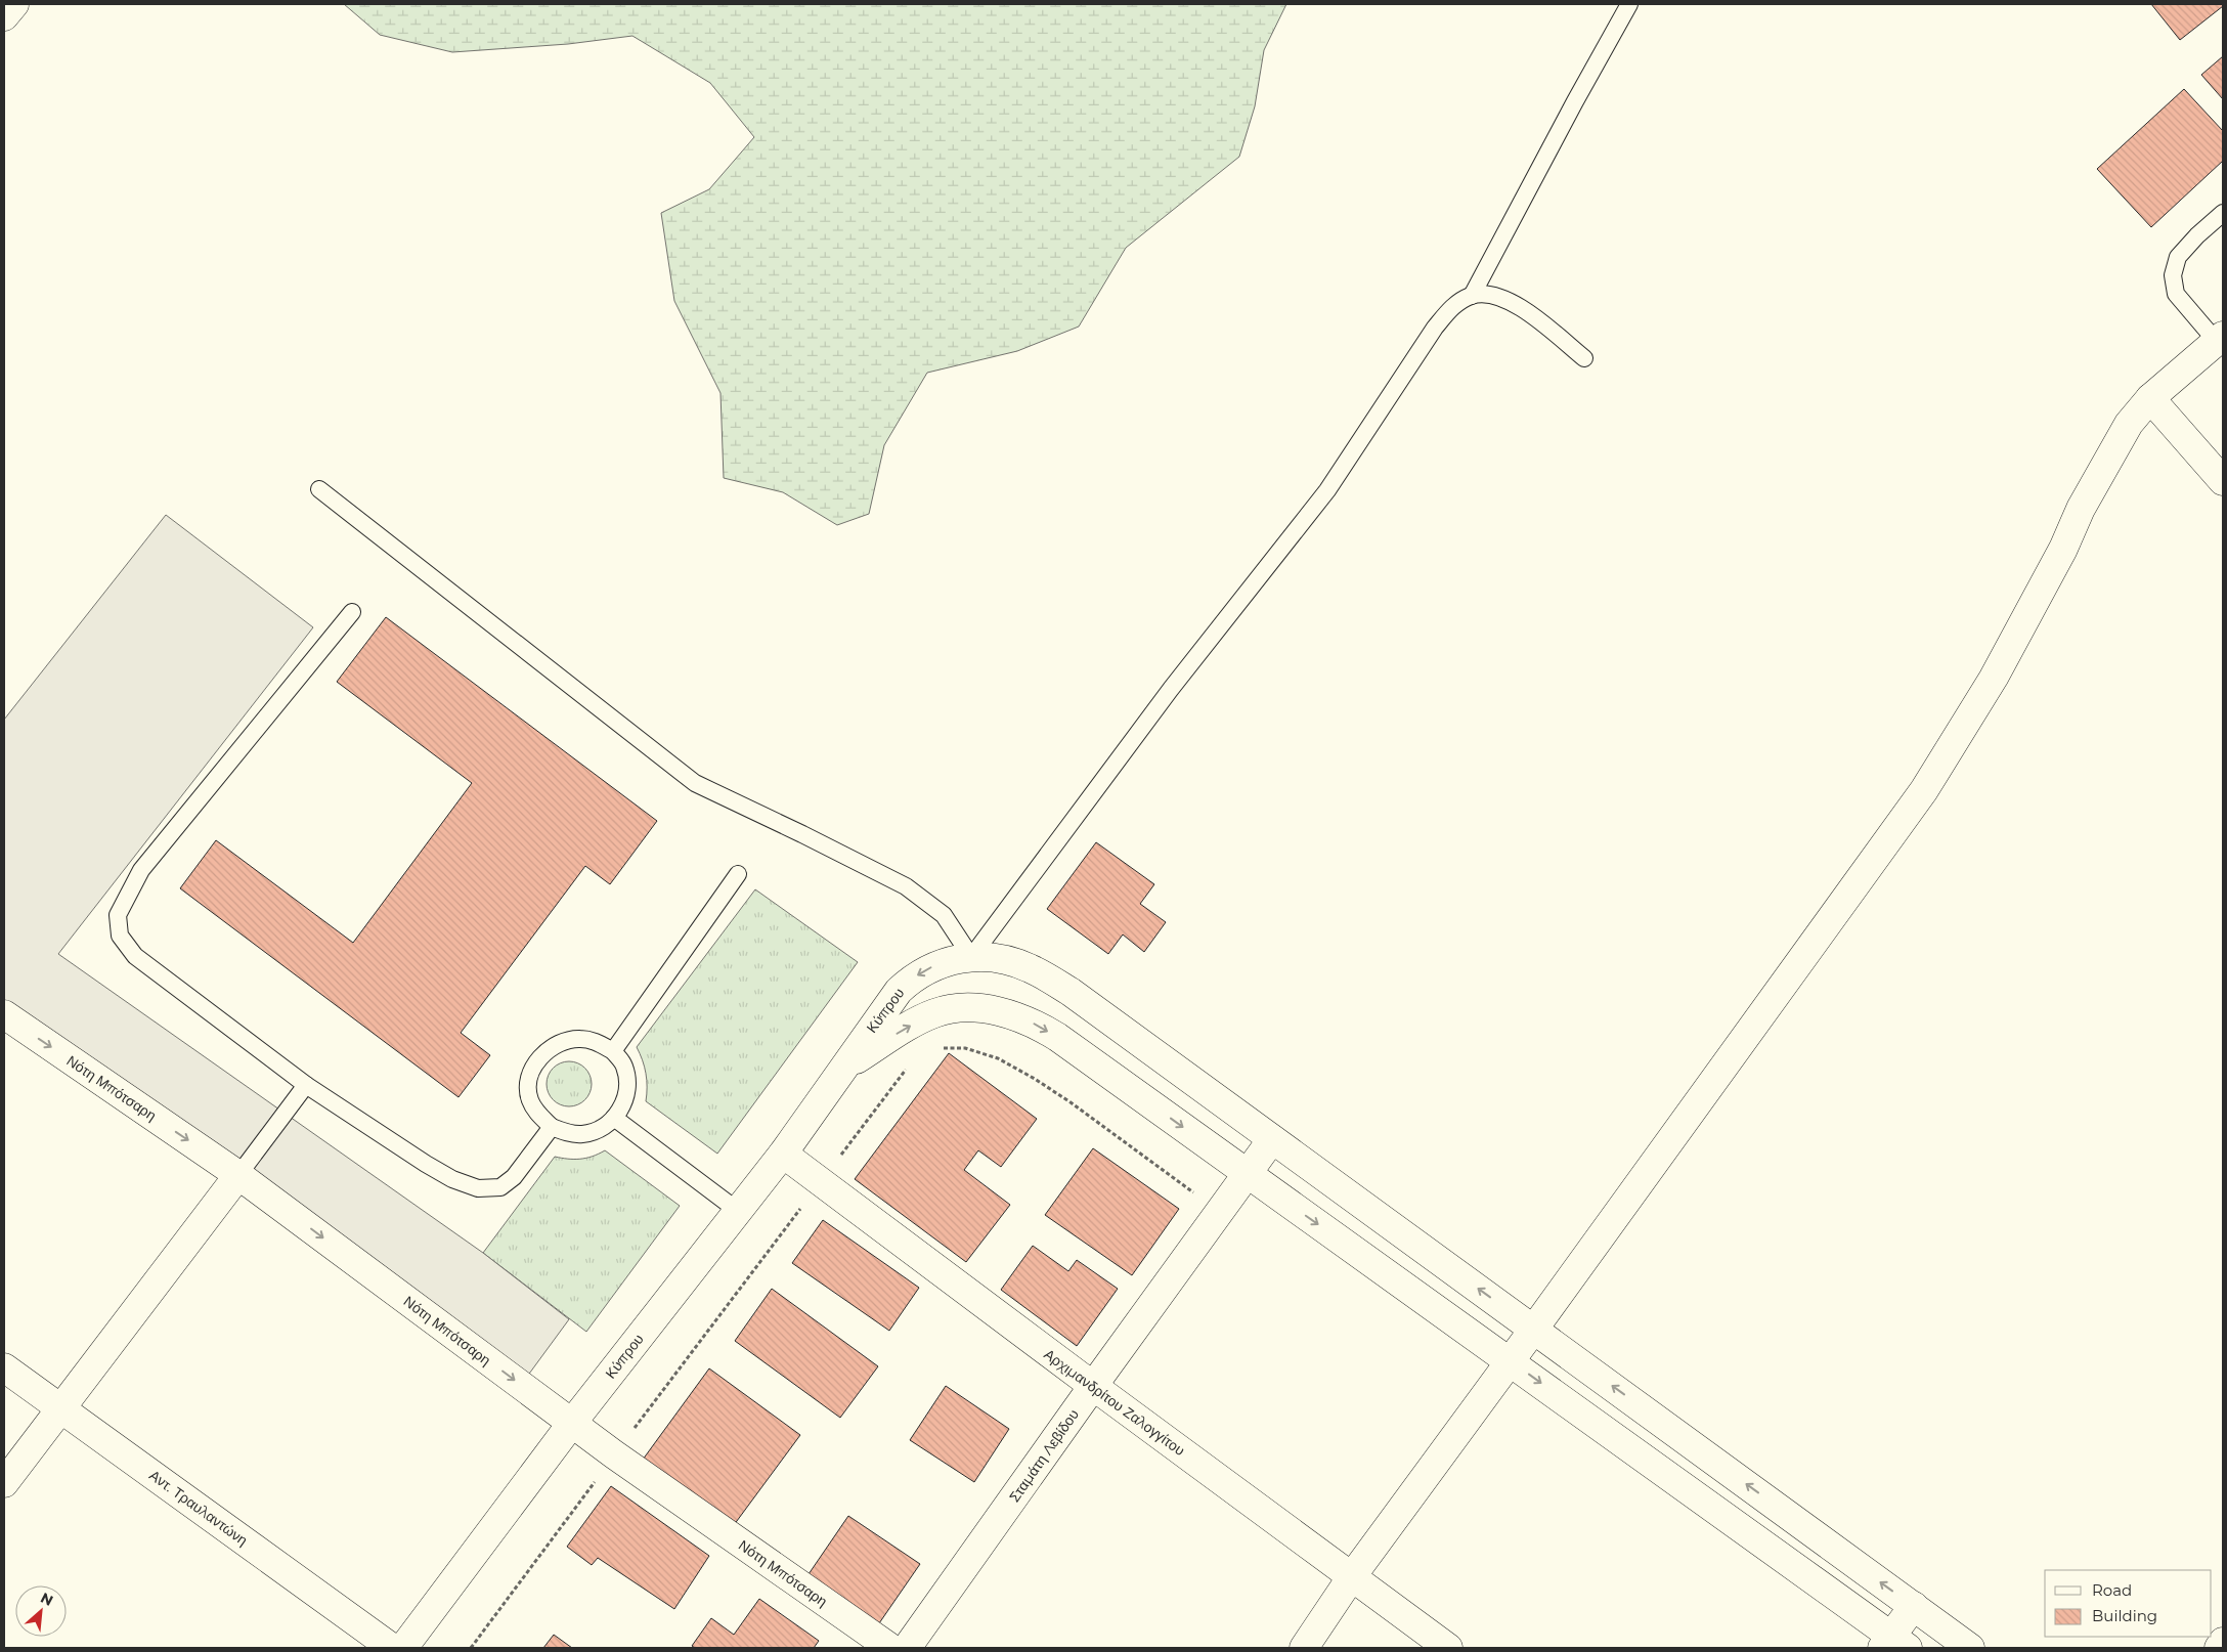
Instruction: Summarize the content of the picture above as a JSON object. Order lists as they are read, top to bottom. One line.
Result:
{"streets":{"street":["Κύπρου","Νότη Μπότσαρη","Αρχιμανδρίτου Ζαλογγίτου","Σταμάτη Λεβίδου","Αντ. Τραυλαντώνη"]},"crossings":[["Κύπρου","Νότη Μπότσαρη"],["Κύπρου","Αρχιμανδρίτου Ζαλογγίτου"],["Κύπρου","Σταμάτη Λεβίδου"],["Αρχιμανδρίτου Ζαλογγίτου","Σταμάτη Λεβίδου"]],"one_way":["Νότη Μπότσαρη"],"legend":["Road","Building"],"north":"top right"}
